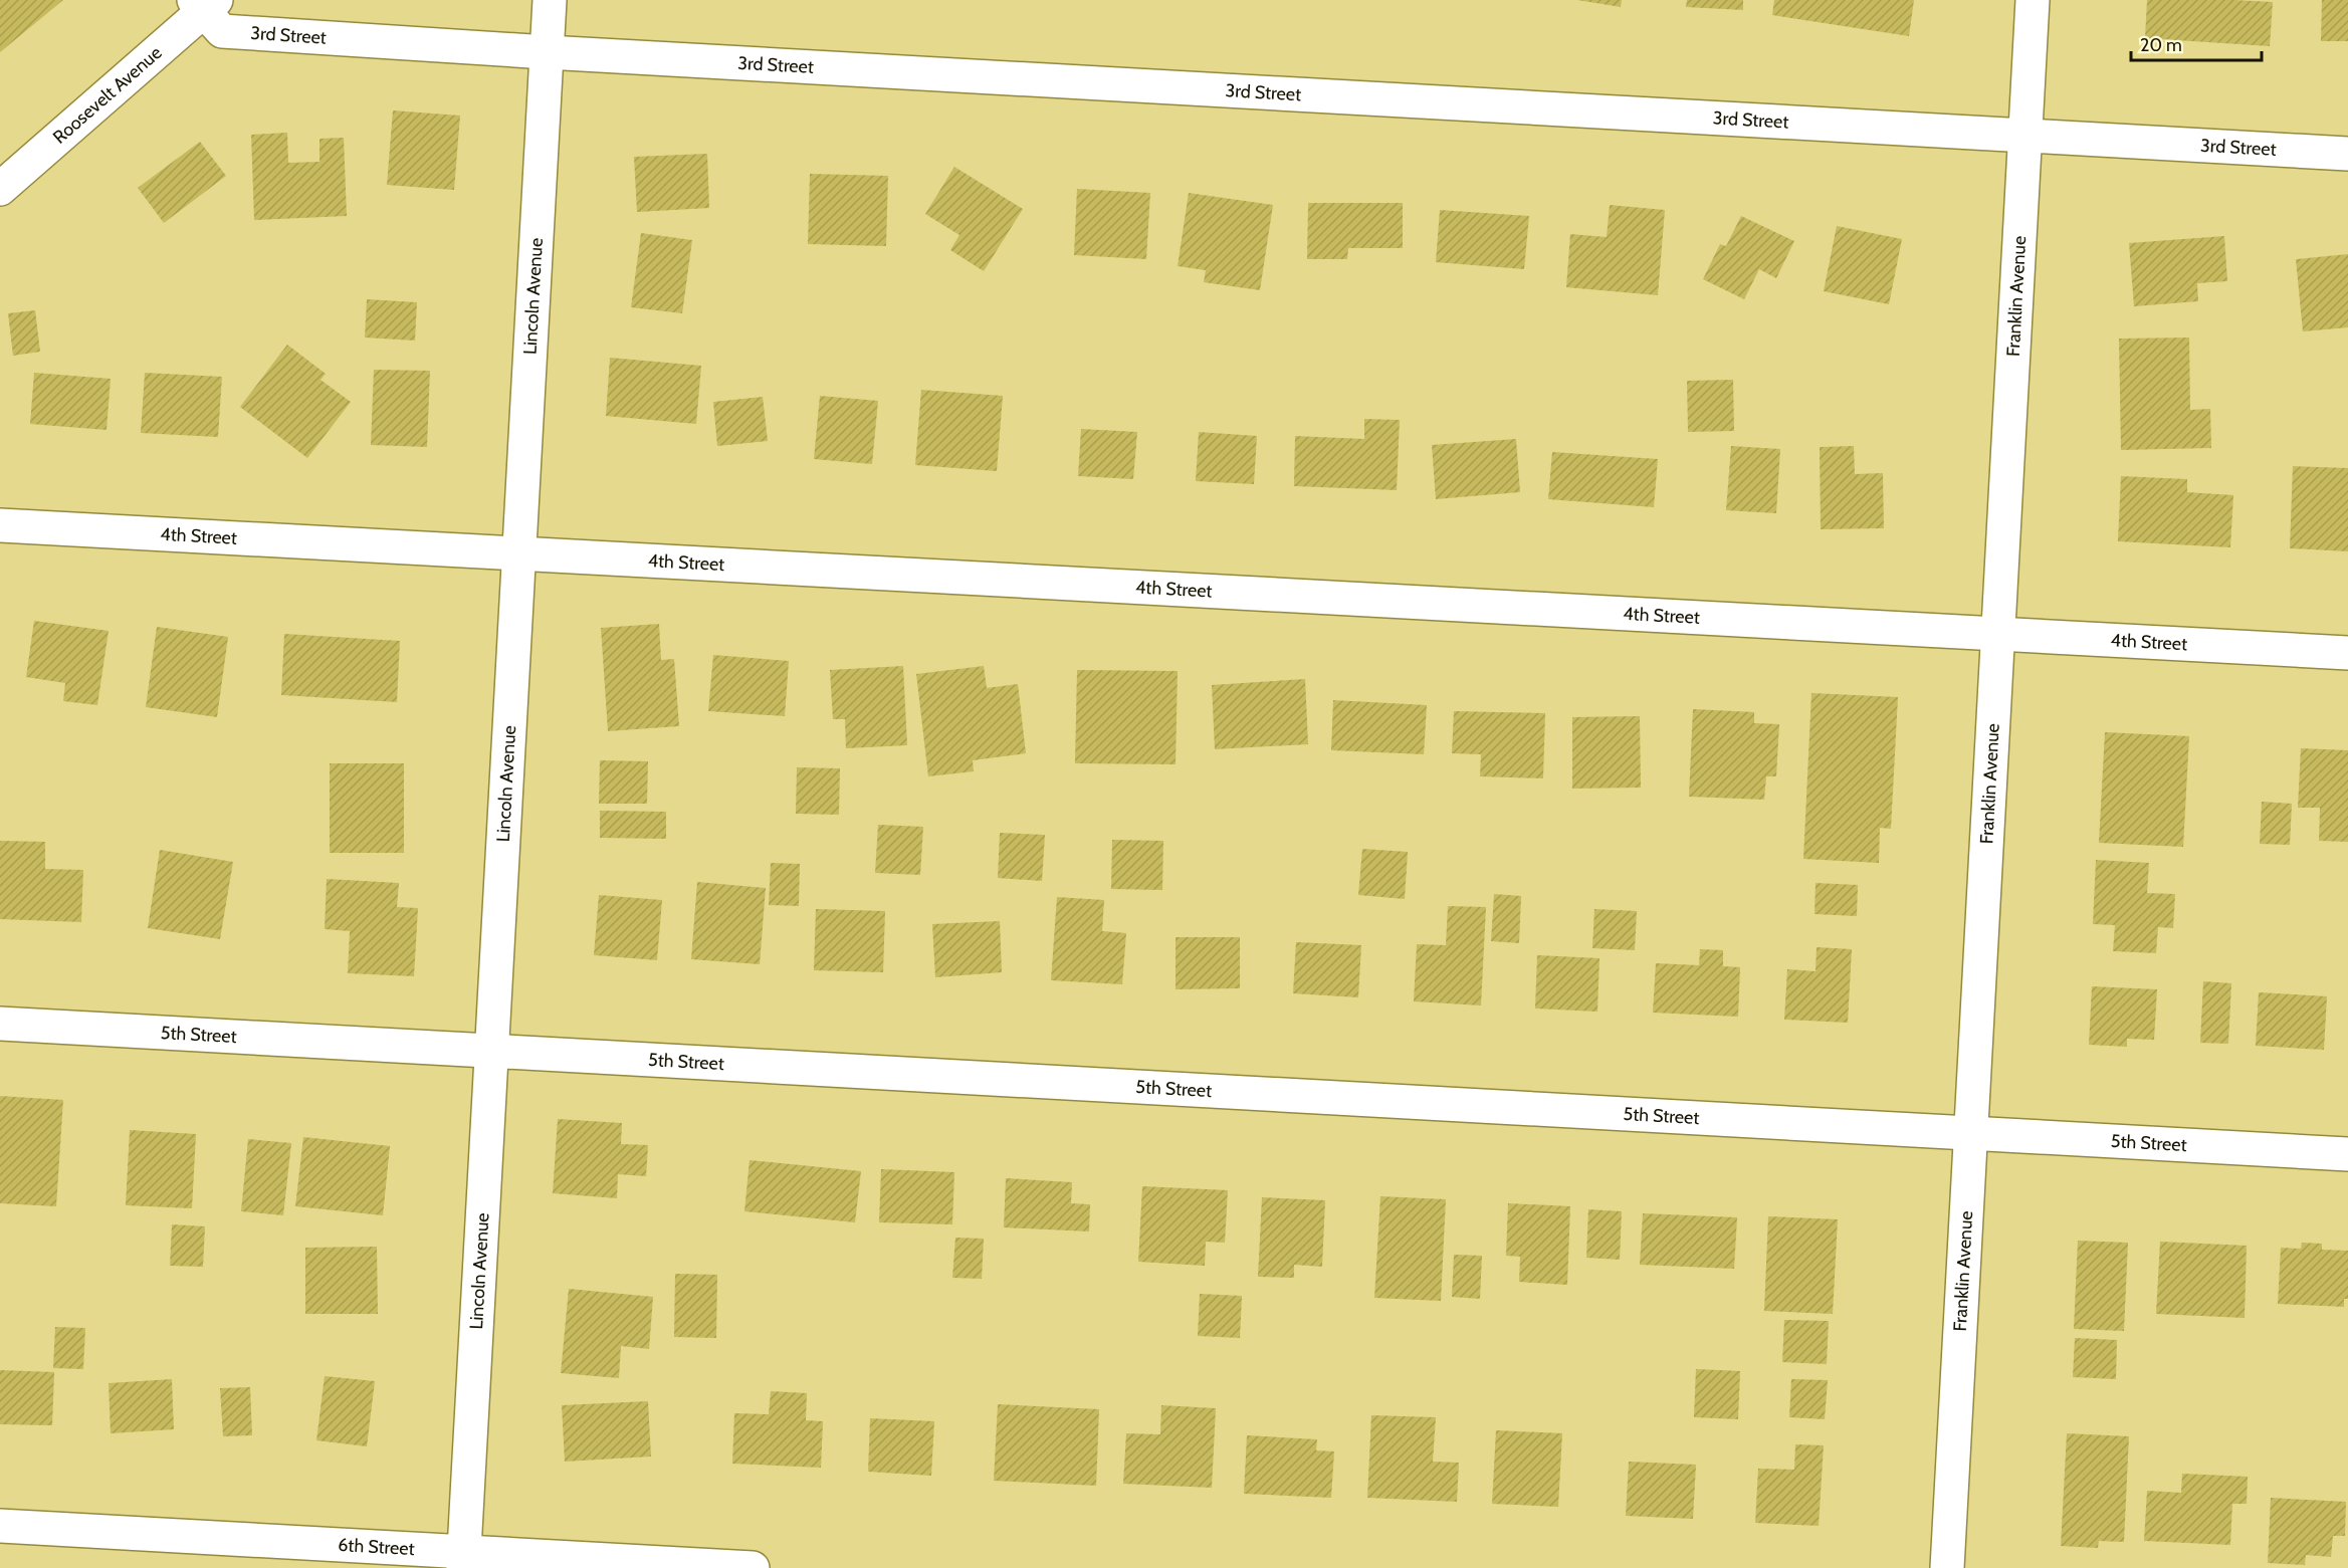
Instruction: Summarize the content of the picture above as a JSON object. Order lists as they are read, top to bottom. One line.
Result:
{"streets":{"street":["3rd Street","Roosevelt Avenue","Lincoln Avenue","Franklin Avenue","4th Street","5th Street","6th Street"]},"crossings":[["3rd Street","Roosevelt Avenue"],["3rd Street","Lincoln Avenue"],["3rd Street","Franklin Avenue"],["Lincoln Avenue","4th Street"],["Lincoln Avenue","5th Street"],["Lincoln Avenue","6th Street"],["Franklin Avenue","4th Street"],["Franklin Avenue","5th Street"]],"scale_bar":"20 m"}
